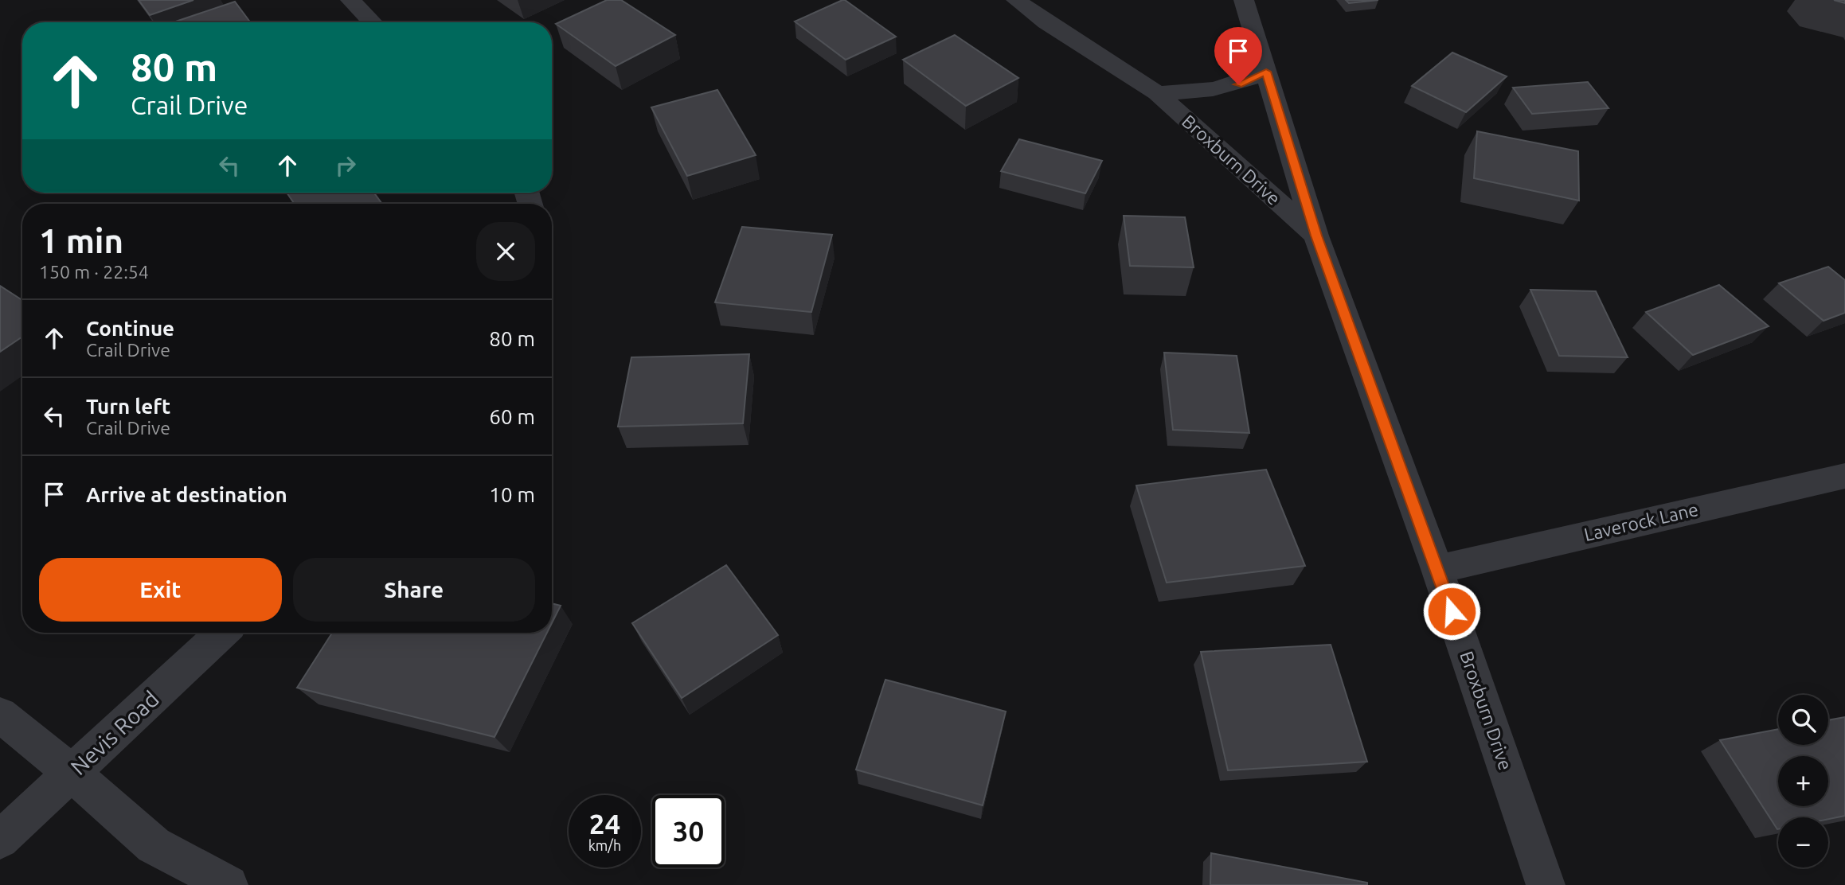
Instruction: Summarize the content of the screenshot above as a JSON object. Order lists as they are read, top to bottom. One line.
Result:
{"streets":{"street":["Broxburn Drive","Laverock Lane","Nevis Road"]},"crossings":[["Broxburn Drive","Laverock Lane"]],"page":{"turn":["80 m","Crail Drive"],"heading":["1 min","150 m · 22:54"],"list":[{"name":"Continue","note":"Crail Drive","value":"80 m"},{"name":"Turn left","note":"Crail Drive","value":"60 m"},{"name":"Arrive at destination","value":"10 m"}],"buttons":["Exit","Share"],"map_buttons":["+","−"],"speed":"24 km/h","limit":"30"}}
